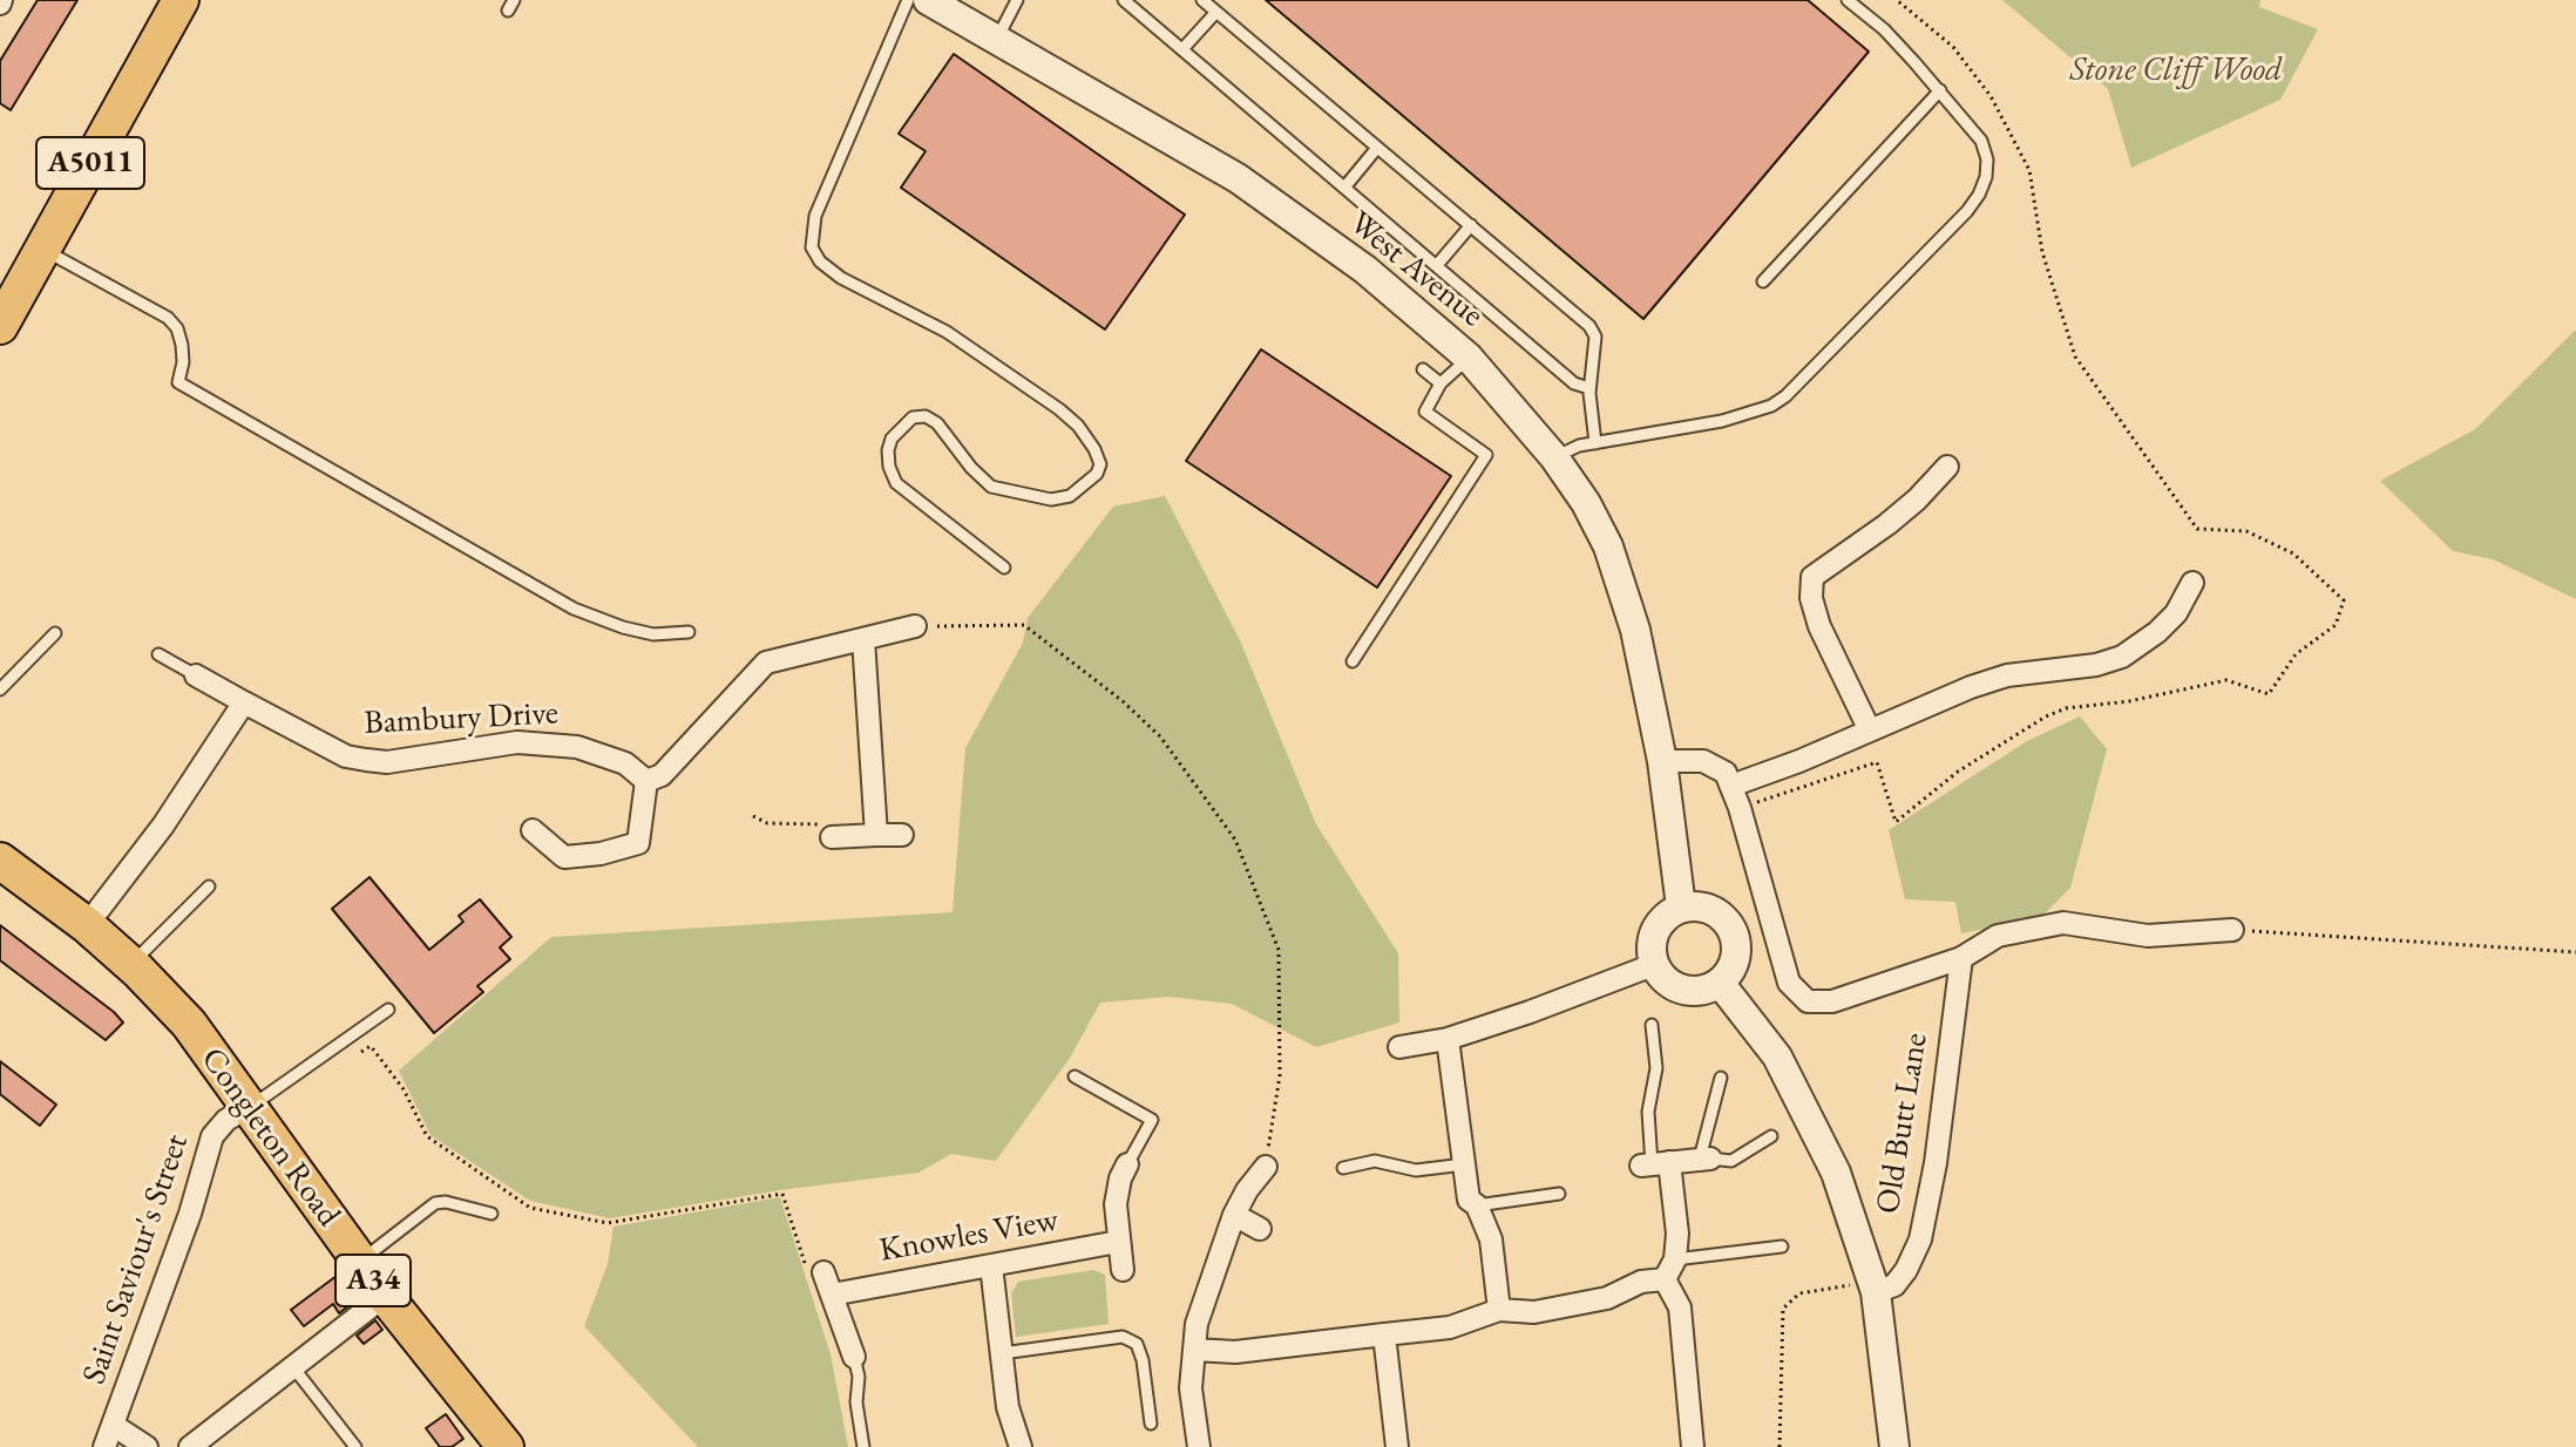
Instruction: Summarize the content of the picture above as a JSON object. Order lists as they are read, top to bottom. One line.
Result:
{"streets":{"main road":["A5011","Congleton Road","A34"],"street":["West Avenue","Bambury Drive","Old Butt Lane","Knowles View","Saint Saviour's Street"]},"crossings":[["Congleton Road","Saint Saviour's Street"]],"parks":["Stone Cliff Wood"]}
